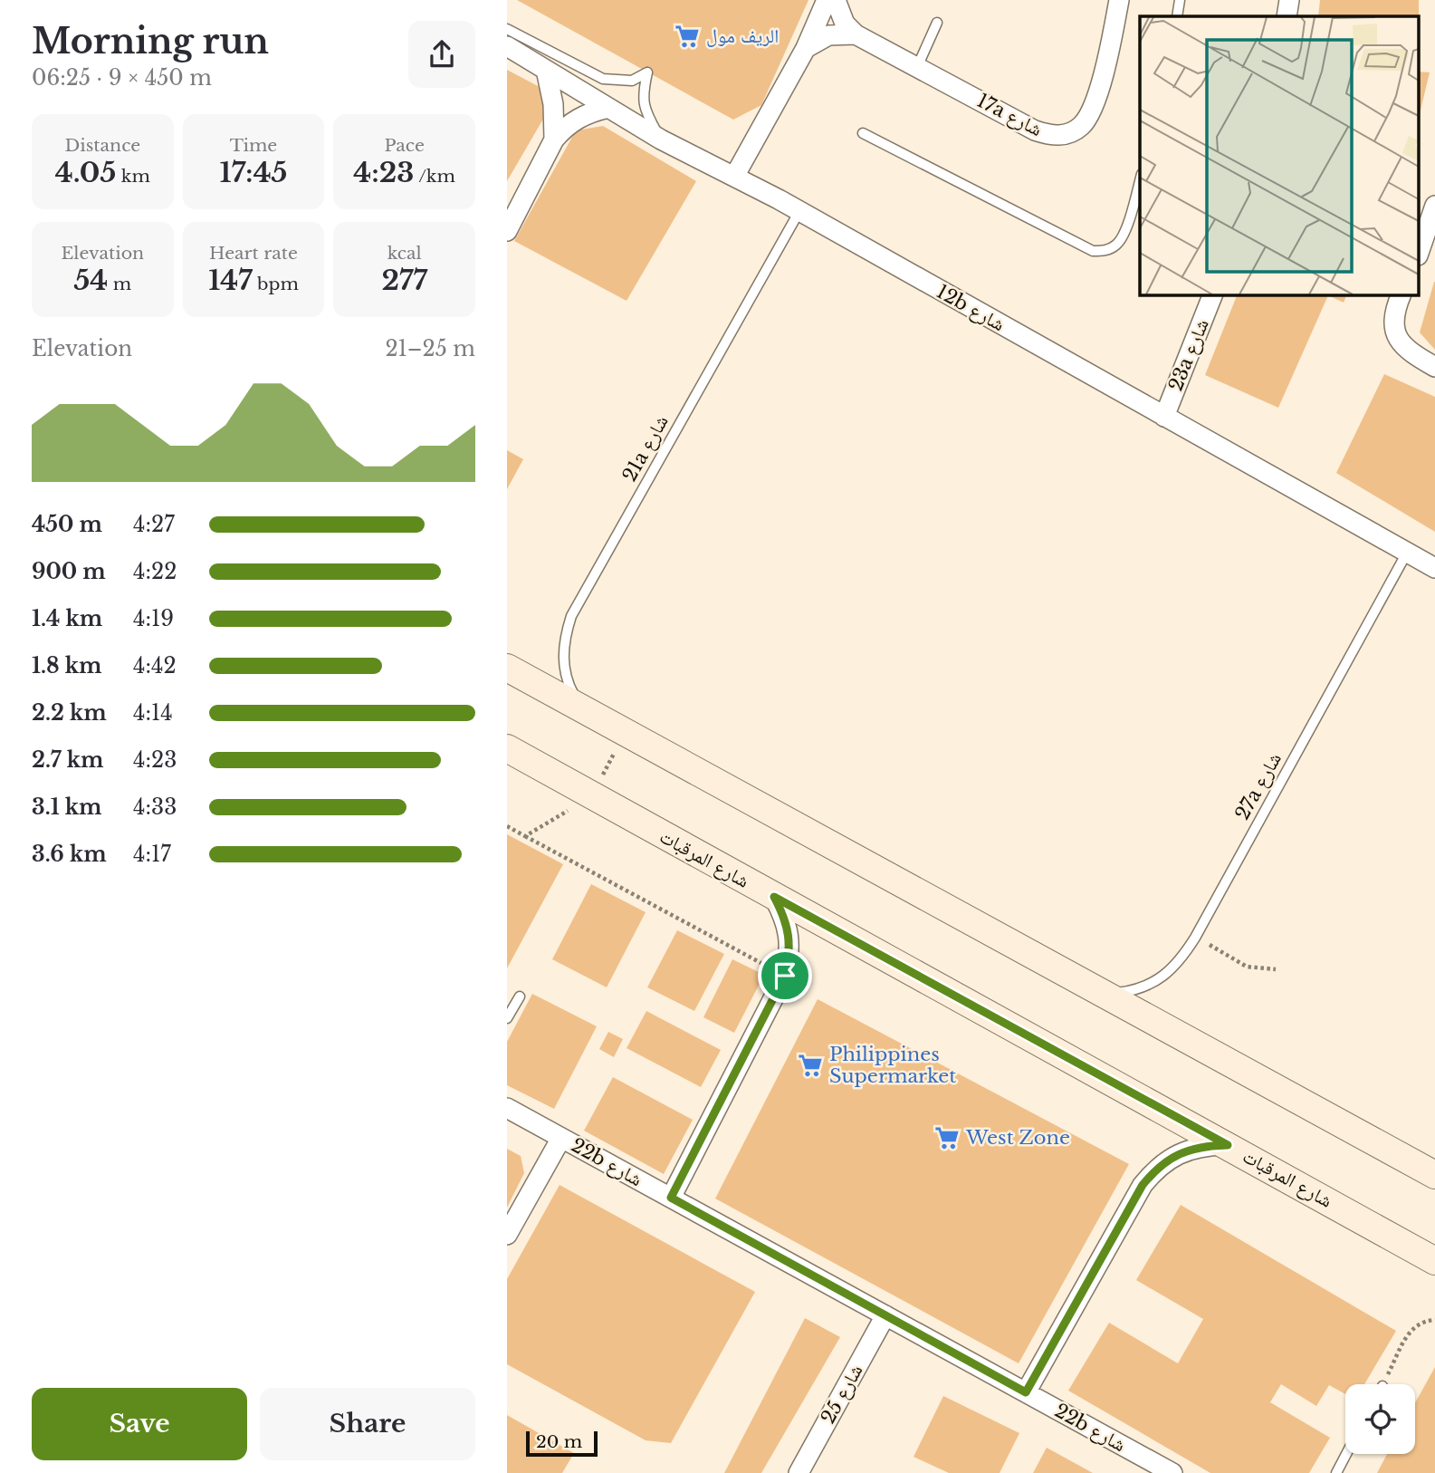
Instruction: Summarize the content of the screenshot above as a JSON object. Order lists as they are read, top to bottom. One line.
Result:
{"streets":{"street":["17a شارع","12b شارع","23a شارع","شارع المرقبات","22b شارع","شارع 25"],"lane":["21a شارع","27a شارع"]},"crossings":[["12b شارع","23a شارع"],["12b شارع","21a شارع"],["12b شارع","27a شارع"],["22b شارع","شارع 25"]],"places":{"supermarket":["الريف مول","Philippines Supermarket","West Zone"]},"scale_bar":"20 m","page":{"heading":["Morning run","06:25 · 9 × 450 m"],"stats":[["Distance","4.05 km"],["Time","17:45"],["Pace","4:23 /km"],["Elevation","54 m"],["Heart rate","147 bpm"],["kcal","277"]],"chart":["Elevation","21–25 m"],"list":[{"name":"450 m","note":"4:27"},{"name":"900 m","note":"4:22"},{"name":"1.4 km","note":"4:19"},{"name":"1.8 km","note":"4:42"},{"name":"2.2 km","note":"4:14"},{"name":"2.7 km","note":"4:23"},{"name":"3.1 km","note":"4:33"},{"name":"3.6 km","note":"4:17"}],"buttons":["Save","Share"],"scale":"20 m"}}
